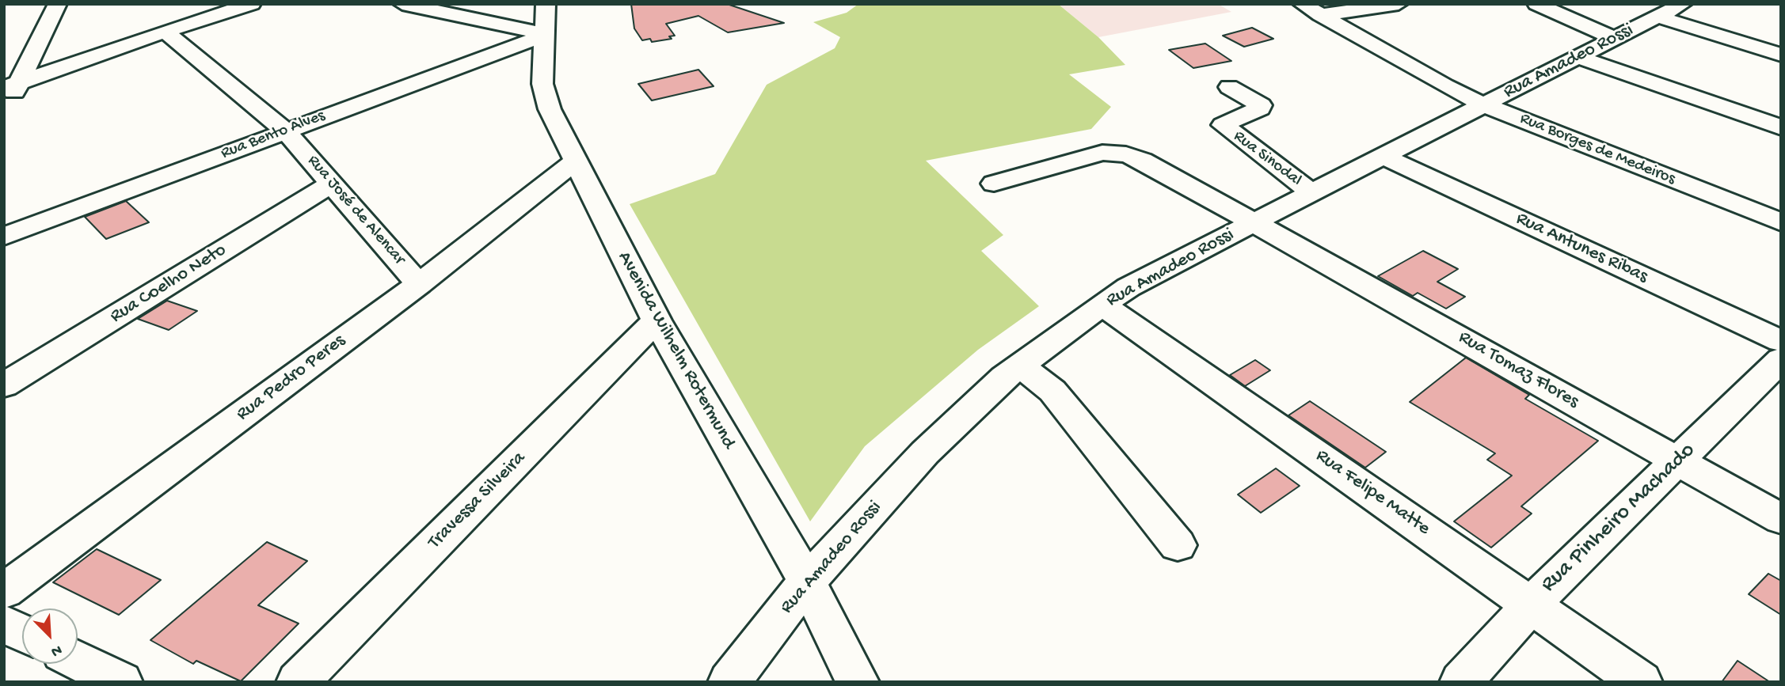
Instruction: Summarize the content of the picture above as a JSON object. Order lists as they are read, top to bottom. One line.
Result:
{"streets":{"street":["Rua Amadeo Rossi","Rua Bento Alves","Rua Borges de Medeiros","Rua Sinodal","Rua José de Alencar","Rua Antunes Ribas","Rua Coelho Neto","Avenida Wilhelm Rotermund","Rua Tomaz Flores","Rua Pedro Peres","Rua Felipe Matte","Travessa Silveira","Rua Pinheiro Machado"]},"crossings":[["Rua Amadeo Rossi","Rua Borges de Medeiros"],["Rua Amadeo Rossi","Rua Sinodal"],["Rua Amadeo Rossi","Rua Antunes Ribas"],["Rua Amadeo Rossi","Avenida Wilhelm Rotermund"],["Rua Amadeo Rossi","Rua Tomaz Flores"],["Rua Amadeo Rossi","Rua Felipe Matte"],["Rua Bento Alves","Rua José de Alencar"],["Rua Bento Alves","Avenida Wilhelm Rotermund"],["Rua José de Alencar","Rua Coelho Neto"],["Rua José de Alencar","Rua Pedro Peres"],["Avenida Wilhelm Rotermund","Rua Pedro Peres"],["Avenida Wilhelm Rotermund","Travessa Silveira"],["Rua Tomaz Flores","Rua Pinheiro Machado"],["Rua Felipe Matte","Rua Pinheiro Machado"]],"north":"bottom right"}
